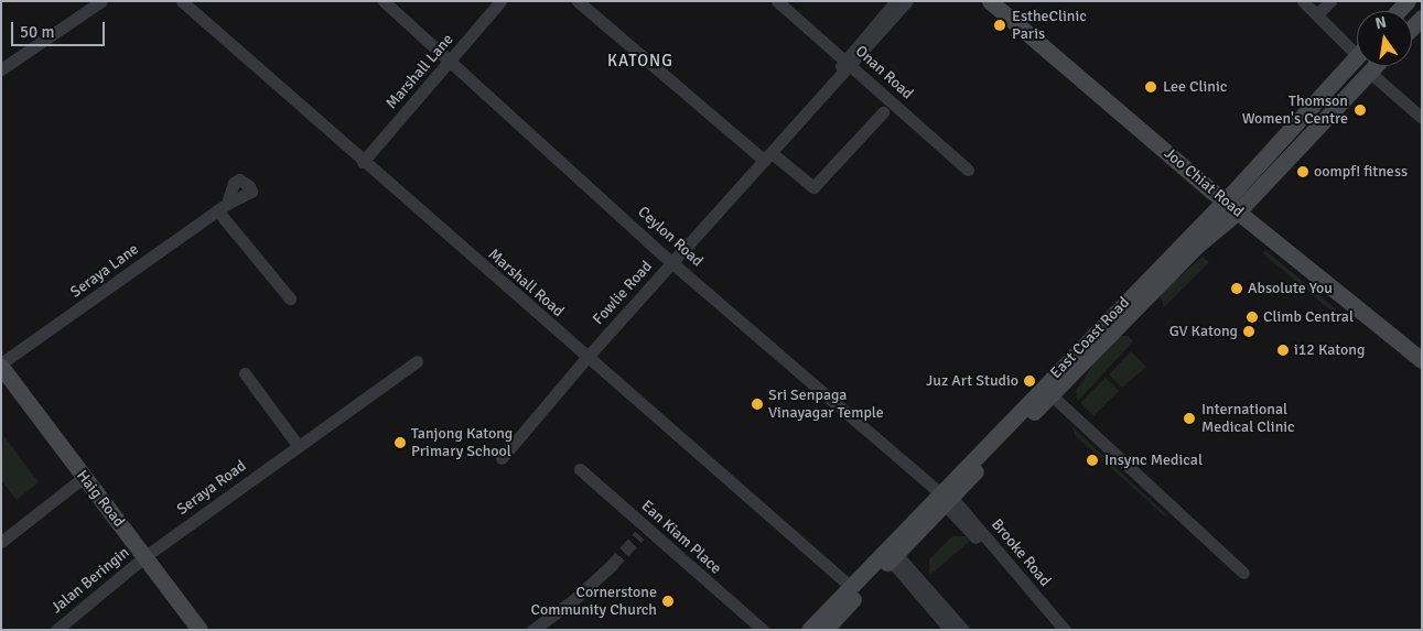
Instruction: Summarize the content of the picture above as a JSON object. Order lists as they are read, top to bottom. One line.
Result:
{"streets":{"main road":["Joo Chiat Road","East Coast Road","Haig Road"],"street":["Marshall Lane","Onan Road","Ceylon Road","Seraya Lane","Marshall Road","Fowlie Road","Seraya Road","Ean Kiam Place","Brooke Road","Jalan Beringin"]},"crossings":[["Marshall Lane","Ceylon Road"],["Marshall Lane","Marshall Road"],["Onan Road","Fowlie Road"],["Joo Chiat Road","East Coast Road"],["Ceylon Road","Fowlie Road"],["Ceylon Road","East Coast Road"],["Ceylon Road","Brooke Road"],["Seraya Lane","Haig Road"],["Marshall Road","Fowlie Road"],["Marshall Road","East Coast Road"],["East Coast Road","Brooke Road"],["Seraya Road","Haig Road"],["Seraya Road","Jalan Beringin"],["Haig Road","Jalan Beringin"]],"districts":["KATONG"],"places":["EstheClinic Paris","Lee Clinic","Thomson Women's Centre","oompf! fitness","Absolute You","Climb Central","GV Katong","i12 Katong","Juz Art Studio","Sri Senpaga Vinayagar Temple","International Medical Clinic","Tanjong Katong Primary School","Insync Medical","Cornerstone Community Church"],"scale_bar":"50 m","north":"top"}
